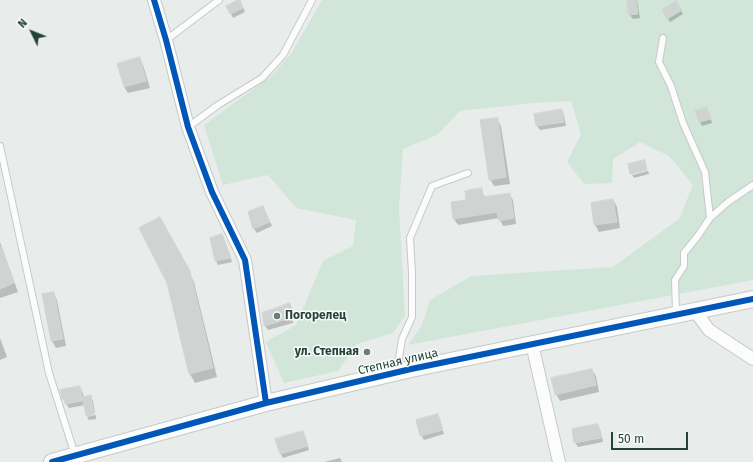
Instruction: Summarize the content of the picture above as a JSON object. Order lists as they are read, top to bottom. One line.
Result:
{"streets":{"street":["Степная улица"]},"places":["Погорелец","ул. Степная"],"scale_bar":"50 m","north":"top left"}
